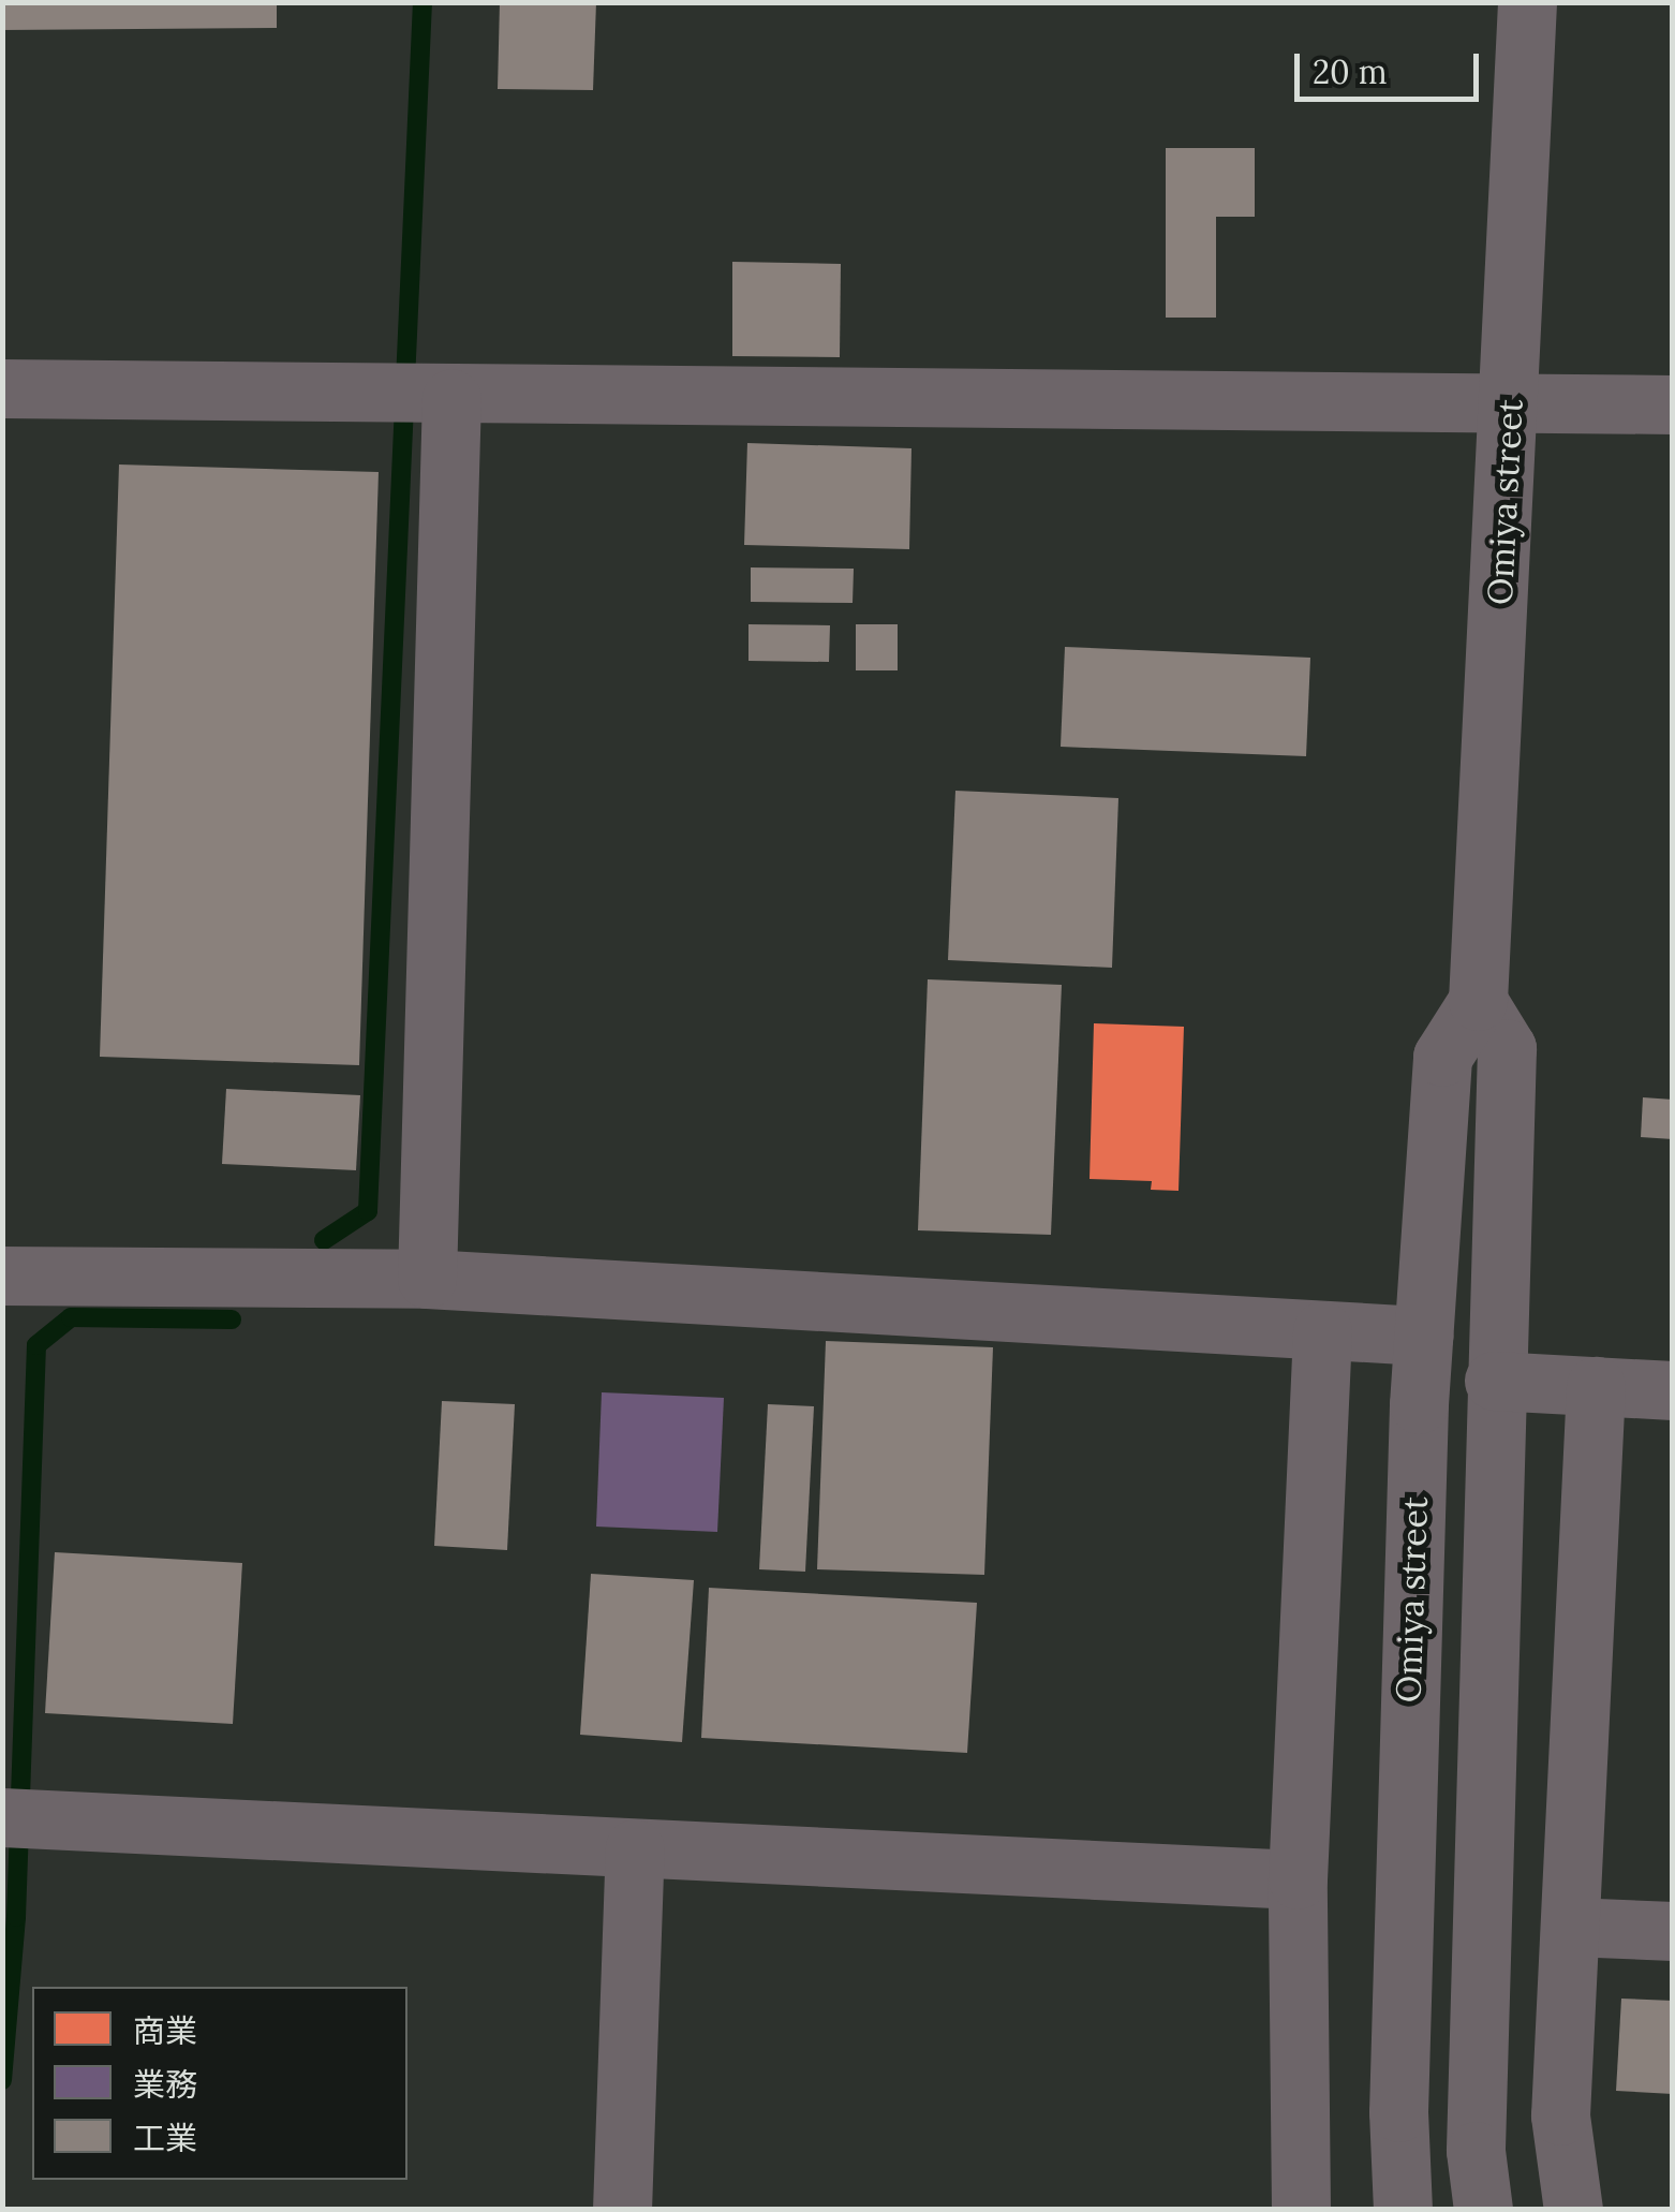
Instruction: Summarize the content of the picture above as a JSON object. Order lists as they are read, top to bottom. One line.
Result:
{"streets":{"street":["Omiya street"]},"legend":["商業","業務","工業"],"scale_bar":"20 m"}
